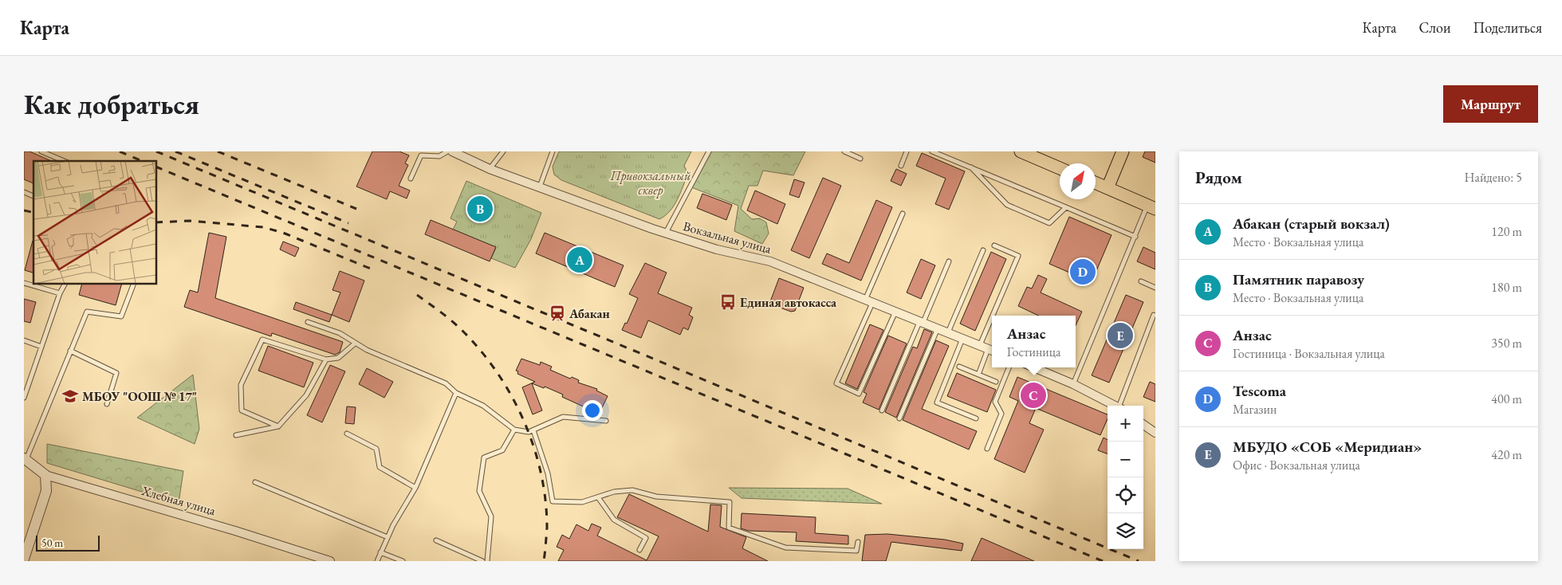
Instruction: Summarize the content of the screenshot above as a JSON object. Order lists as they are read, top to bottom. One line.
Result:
{"streets":{"street":["Вокзальная улица","Хлебная улица"]},"parks":["Привокзальный сквер"],"places":{"bus stop":["Единая автокасса"],"station":["Абакан"],"school or university":["МБОУ \"ООШ № 17\""]},"scale_bar":"50 m","north":"top right","page":{"header":"Карта","nav":["Карта","Слои","Поделиться"],"buttons":"Маршрут","title":"Как добраться","heading":["Рядом","Найдено: 5"],"pins":["B","A","D","E","C"],"list":[{"mark":"A","name":"Абакан (старый вокзал)","note":"Место · Вокзальная улица","value":"120 m"},{"mark":"B","name":"Памятник паравозу","note":"Место · Вокзальная улица","value":"180 m"},{"mark":"C","name":"Анзас","note":"Гостиница · Вокзальная улица","value":"350 m"},{"mark":"D","name":"Tescoma","note":"Магазин","value":"400 m"},{"mark":"E","name":"МБУДО «СОБ «Меридиан»","note":"Офис · Вокзальная улица","value":"420 m"}],"popup":["Анзас","Гостиница"],"map_buttons":["+","−"],"scale":"50 m"}}
